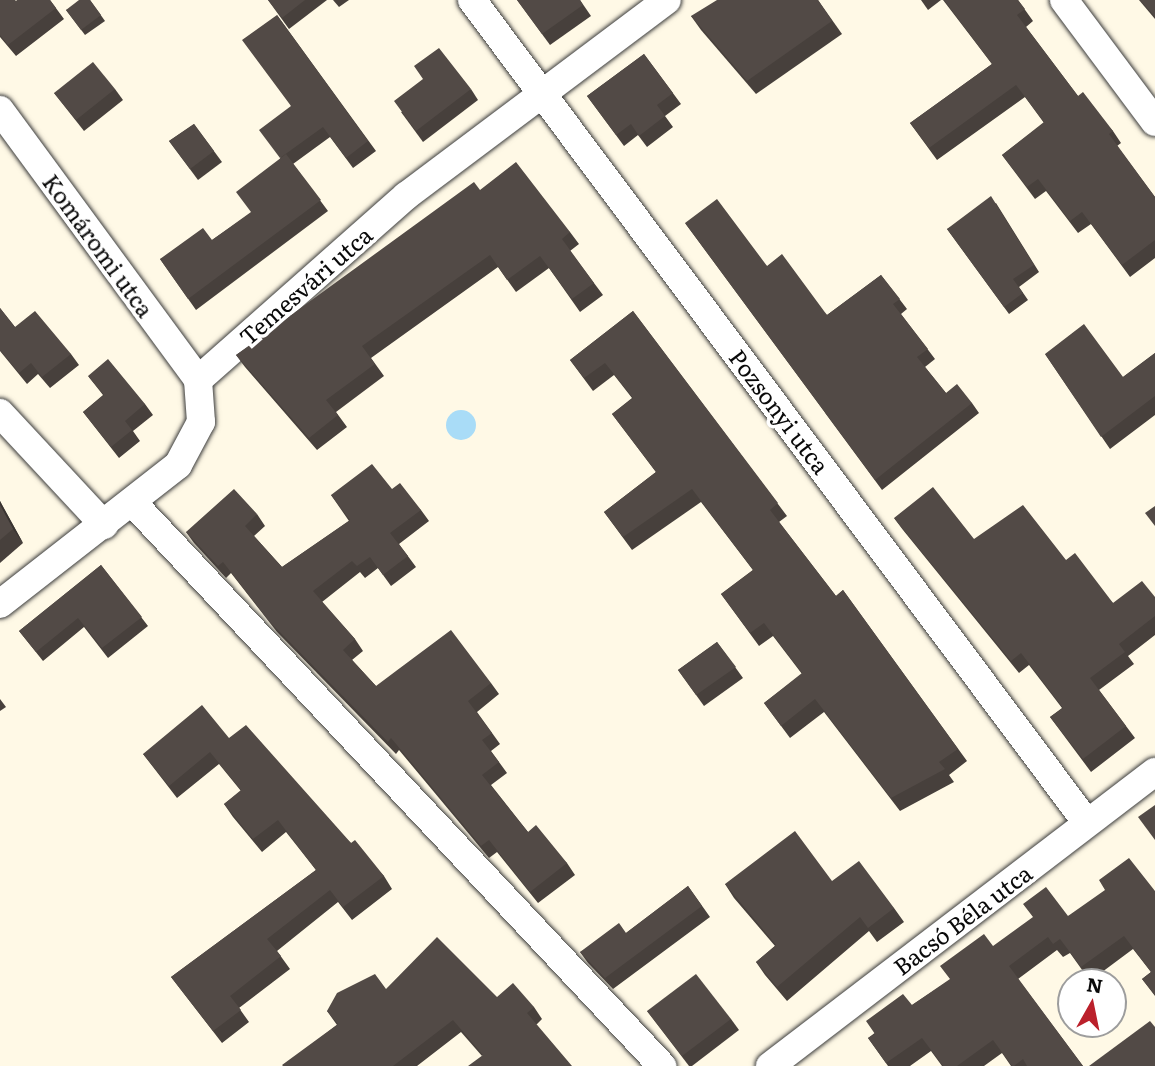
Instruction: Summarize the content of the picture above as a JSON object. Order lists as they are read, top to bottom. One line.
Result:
{"streets":{"street":["Komáromi utca","Temesvári utca","Pozsonyi utca","Bacsó Béla utca"]},"crossings":[["Komáromi utca","Temesvári utca"],["Temesvári utca","Pozsonyi utca"],["Pozsonyi utca","Bacsó Béla utca"]],"north":"top"}
